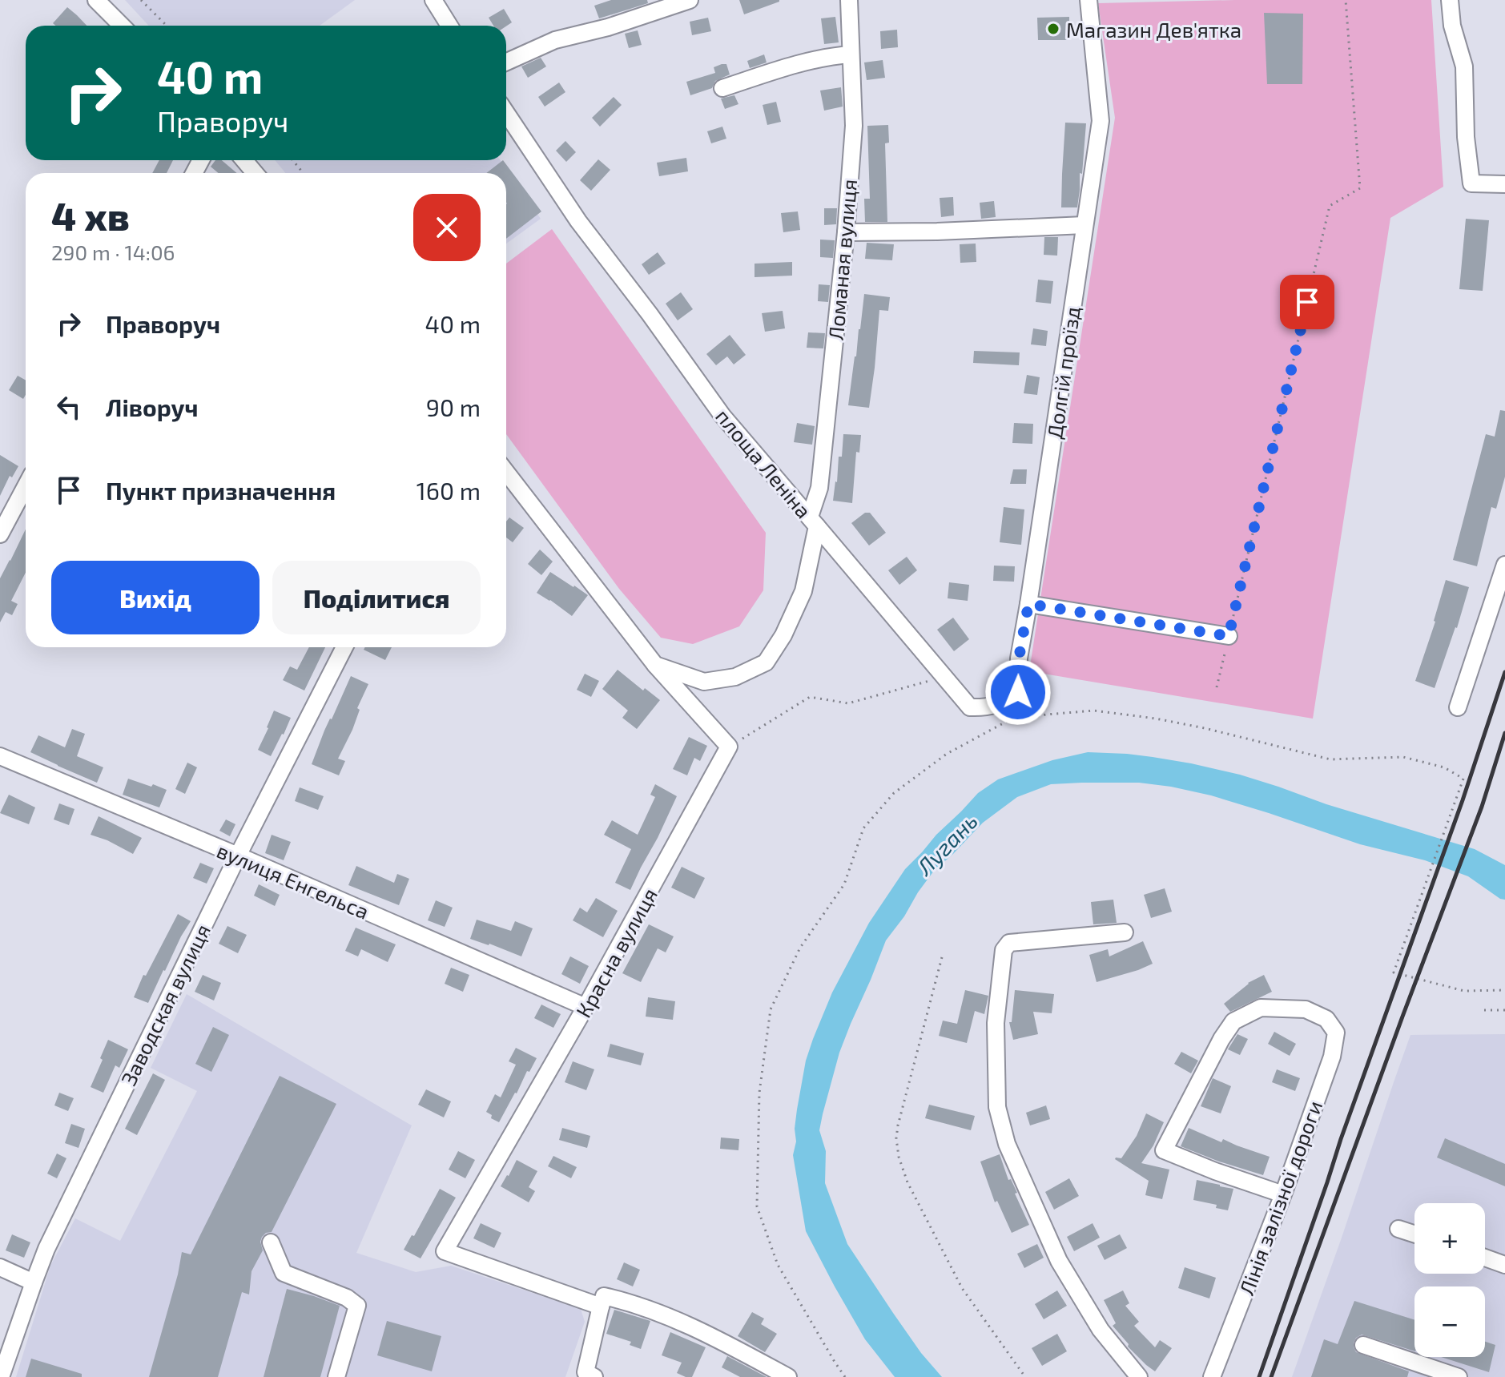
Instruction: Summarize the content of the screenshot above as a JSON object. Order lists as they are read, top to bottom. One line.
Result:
{"streets":{"street":["Ломаная вулиця","Долгій проїзд","площа Леніна","вулиця Енгельса","Красна вулиця","Заводская вулиця","Лінія залізної дороги"]},"crossings":[["Ломаная вулиця","площа Леніна"],["вулиця Енгельса","Красна вулиця"],["вулиця Енгельса","Заводская вулиця"]],"water":["Лугань"],"places":["Магазин Дев'ятка"],"page":{"turn":["40 m","Праворуч"],"heading":["4 хв","290 m · 14:06"],"list":[{"name":"Праворуч","value":"40 m"},{"name":"Ліворуч","value":"90 m"},{"name":"Пункт призначення","value":"160 m"}],"buttons":["Вихід","Поділитися"],"map_buttons":["+","−"]}}
